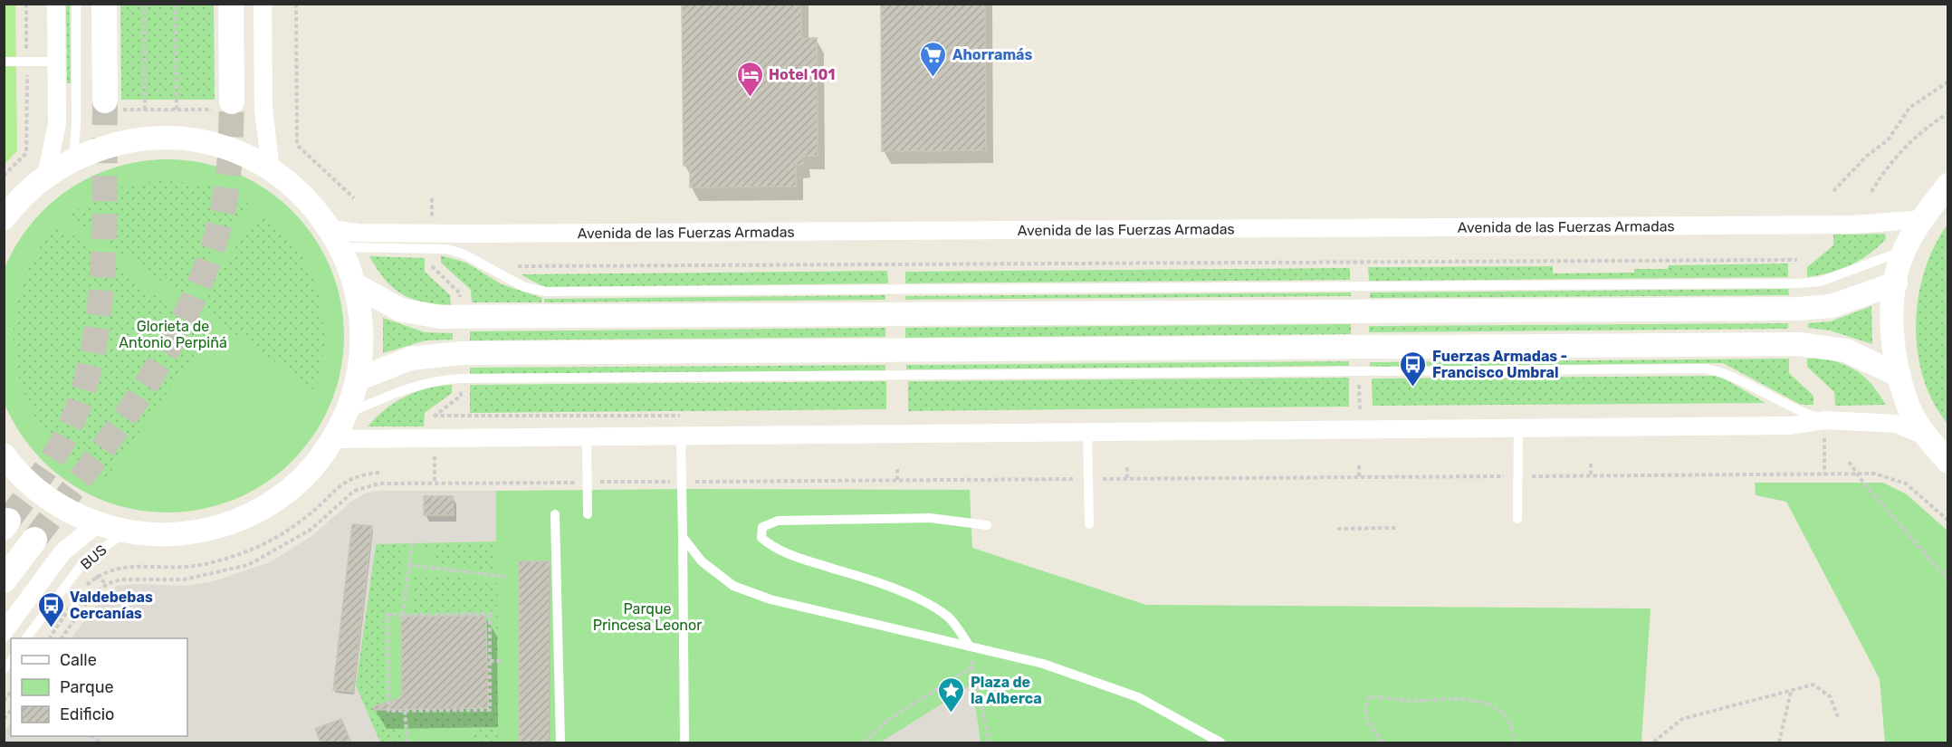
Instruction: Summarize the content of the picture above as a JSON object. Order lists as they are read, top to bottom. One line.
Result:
{"streets":{"street":["Avenida de las Fuerzas Armadas"],"lane":["BUS"]},"parks":["Glorieta de Antonio Perpiñá","Parque Princesa Leonor"],"places":{"supermarket":["Ahorramás"],"hotel":["Hotel 101"],"bus stop":["Fuerzas Armadas - Francisco Umbral","Valdebebas Cercanías"],"place":["Plaza de la Alberca"]},"legend":["Calle","Parque","Edificio"]}
